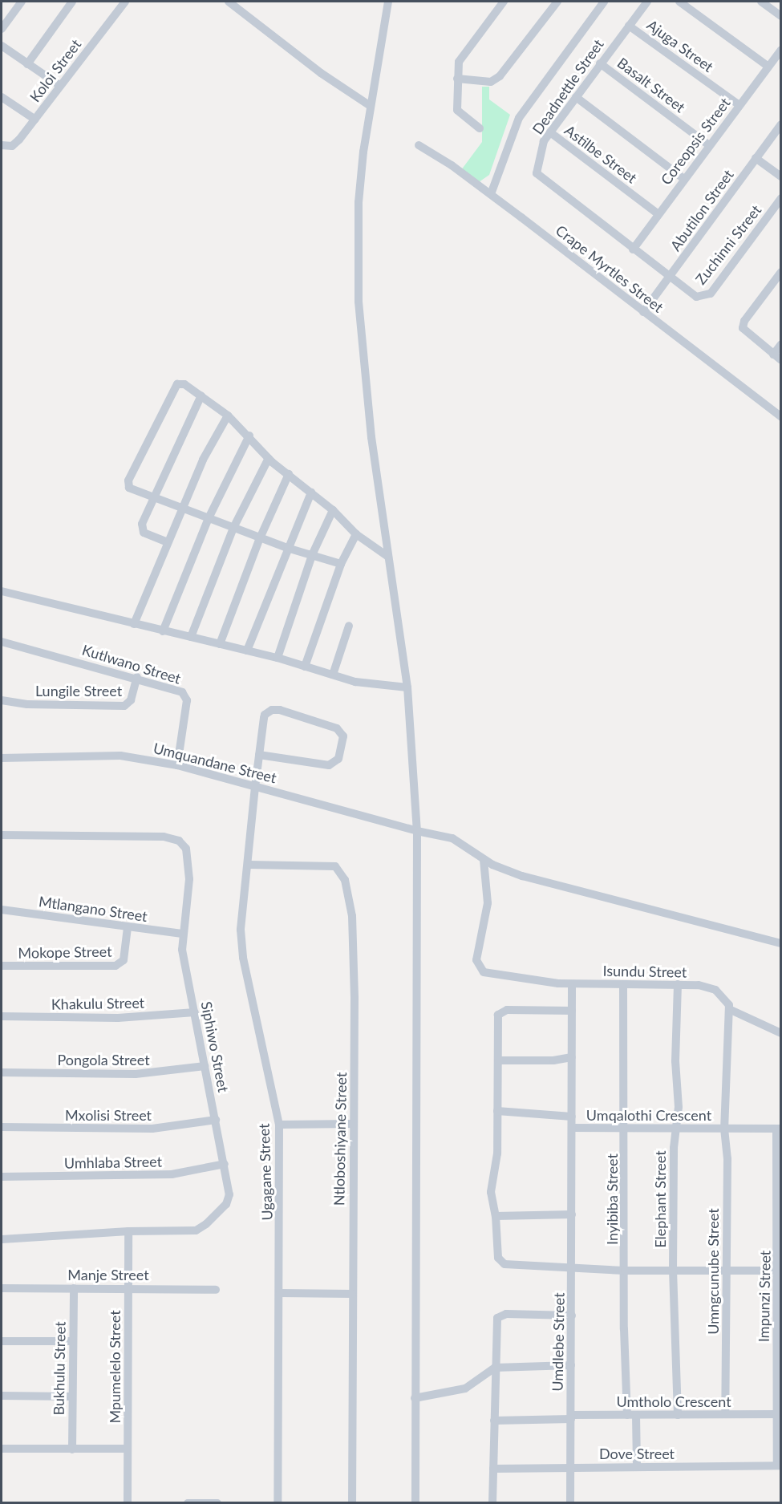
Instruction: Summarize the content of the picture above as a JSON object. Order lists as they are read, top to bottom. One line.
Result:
{"streets":{"street":["Ajuga Street","Koloi Street","Basalt Street","Deadnettle Street","Coreopsis Street","Astilbe Street","Abutilon Street","Zuchinni Street","Crape Myrtles Street","Kutlwano Street","Lungile Street","Umquandane Street","Mtlangano Street","Mokope Street","Isundu Street","Khakulu Street","Siphiwo Street","Pongola Street","Mxolisi Street","Umqalothi Crescent","Ntloboshiyane Street","Umhlaba Street","Ugagane Street","Inyibiba Street","Elephant Street","Umngcunube Street","Manje Street","Impunzi Street","Umdlebe Street","Mpumelelo Street","Bukhulu Street","Umtholo Crescent","Dove Street"]},"crossings":[["Ajuga Street","Deadnettle Street"],["Ajuga Street","Coreopsis Street"],["Basalt Street","Deadnettle Street"],["Basalt Street","Coreopsis Street"],["Deadnettle Street","Coreopsis Street"],["Deadnettle Street","Astilbe Street"],["Deadnettle Street","Abutilon Street"],["Deadnettle Street","Zuchinni Street"],["Coreopsis Street","Astilbe Street"],["Abutilon Street","Zuchinni Street"],["Abutilon Street","Crape Myrtles Street"],["Kutlwano Street","Lungile Street"],["Kutlwano Street","Umquandane Street"],["Umquandane Street","Isundu Street"],["Umquandane Street","Ugagane Street"],["Mtlangano Street","Mokope Street"],["Mtlangano Street","Siphiwo Street"],["Isundu Street","Inyibiba Street"],["Isundu Street","Elephant Street"],["Khakulu Street","Siphiwo Street"],["Siphiwo Street","Pongola Street"],["Siphiwo Street","Mxolisi Street"],["Siphiwo Street","Umhlaba Street"],["Siphiwo Street","Mpumelelo Street"],["Umqalothi Crescent","Inyibiba Street"],["Umqalothi Crescent","Elephant Street"],["Umqalothi Crescent","Umngcunube Street"],["Umqalothi Crescent","Impunzi Street"],["Umqalothi Crescent","Umdlebe Street"],["Ntloboshiyane Street","Ugagane Street"],["Inyibiba Street","Umtholo Crescent"],["Inyibiba Street","Dove Street"],["Elephant Street","Umtholo Crescent"],["Umngcunube Street","Umtholo Crescent"],["Manje Street","Mpumelelo Street"],["Manje Street","Bukhulu Street"],["Impunzi Street","Umtholo Crescent"],["Impunzi Street","Dove Street"],["Umdlebe Street","Umtholo Crescent"]]}
